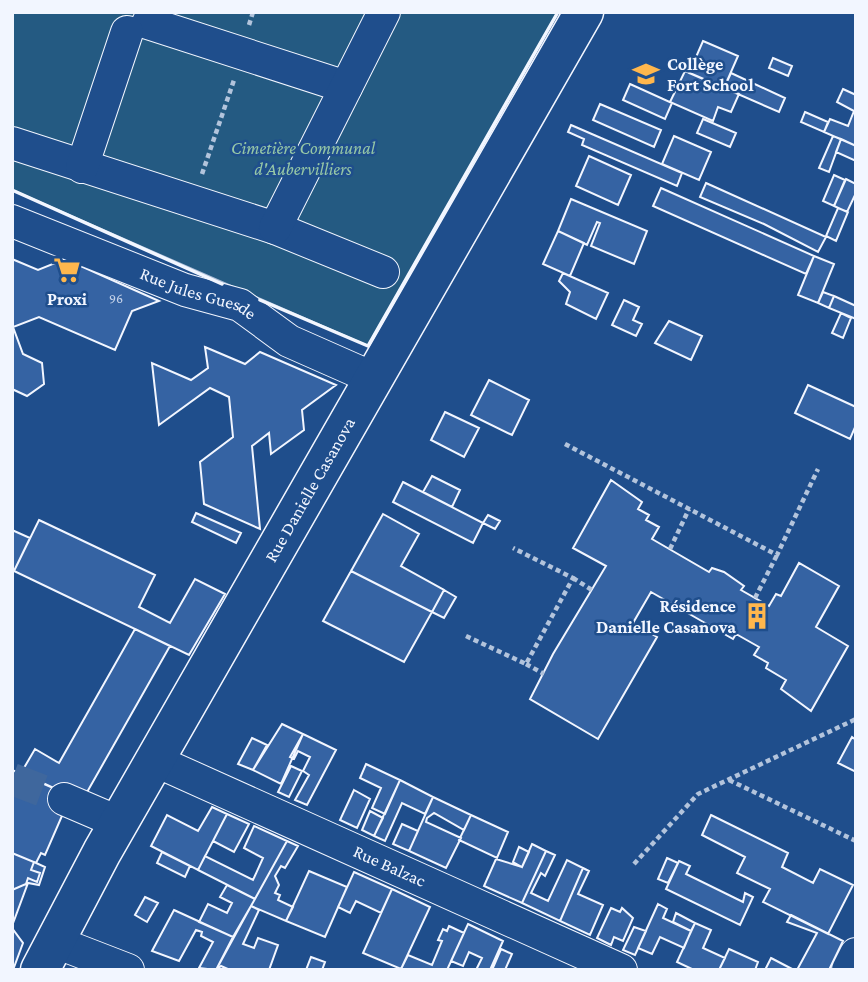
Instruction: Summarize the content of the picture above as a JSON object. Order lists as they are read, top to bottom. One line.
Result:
{"streets":{"main road":["Rue Danielle Casanova"],"street":["Rue Jules Guesde","Rue Balzac"]},"crossings":[["Rue Jules Guesde","Rue Danielle Casanova"],["Rue Danielle Casanova","Rue Balzac"]],"parks":["Cimetière Communal d'Aubervilliers"],"places":{"school or university":["Collège Fort School"],"supermarket":["Proxi"],"building":["Résidence Danielle Casanova"]},"house_numbers":["96"]}
